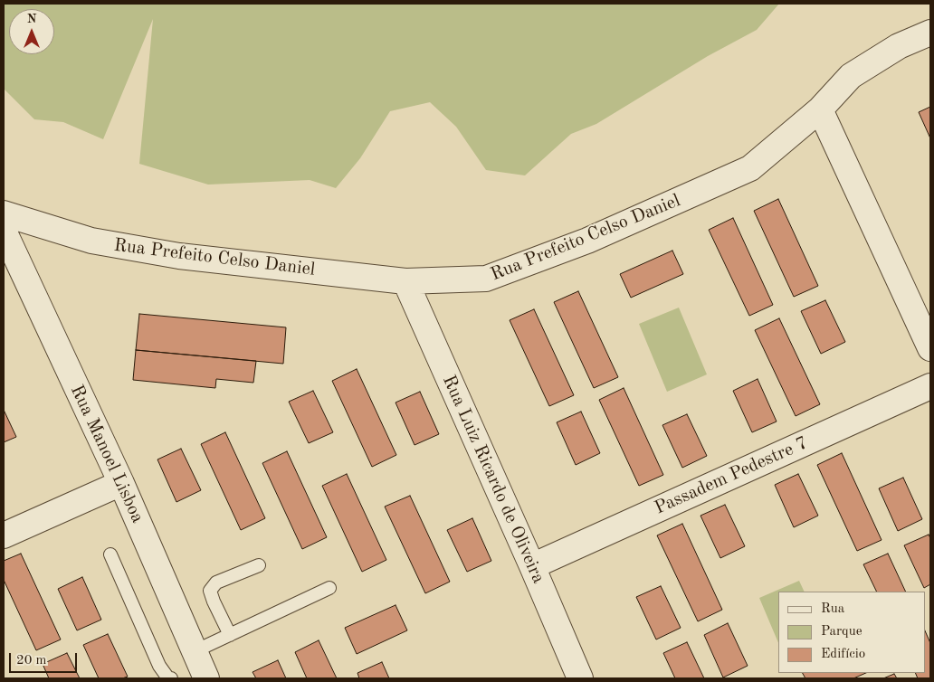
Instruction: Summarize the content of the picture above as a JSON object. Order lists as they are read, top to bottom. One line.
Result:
{"streets":{"street":["Rua Prefeito Celso Daniel","Rua Manoel Lisboa","Passadem Pedestre 7","Rua Luiz Ricardo de Oliveira"]},"crossings":[["Rua Prefeito Celso Daniel","Rua Luiz Ricardo de Oliveira"],["Passadem Pedestre 7","Rua Luiz Ricardo de Oliveira"]],"legend":["Rua","Parque","Edifício"],"scale_bar":"20 m","north":"top"}
